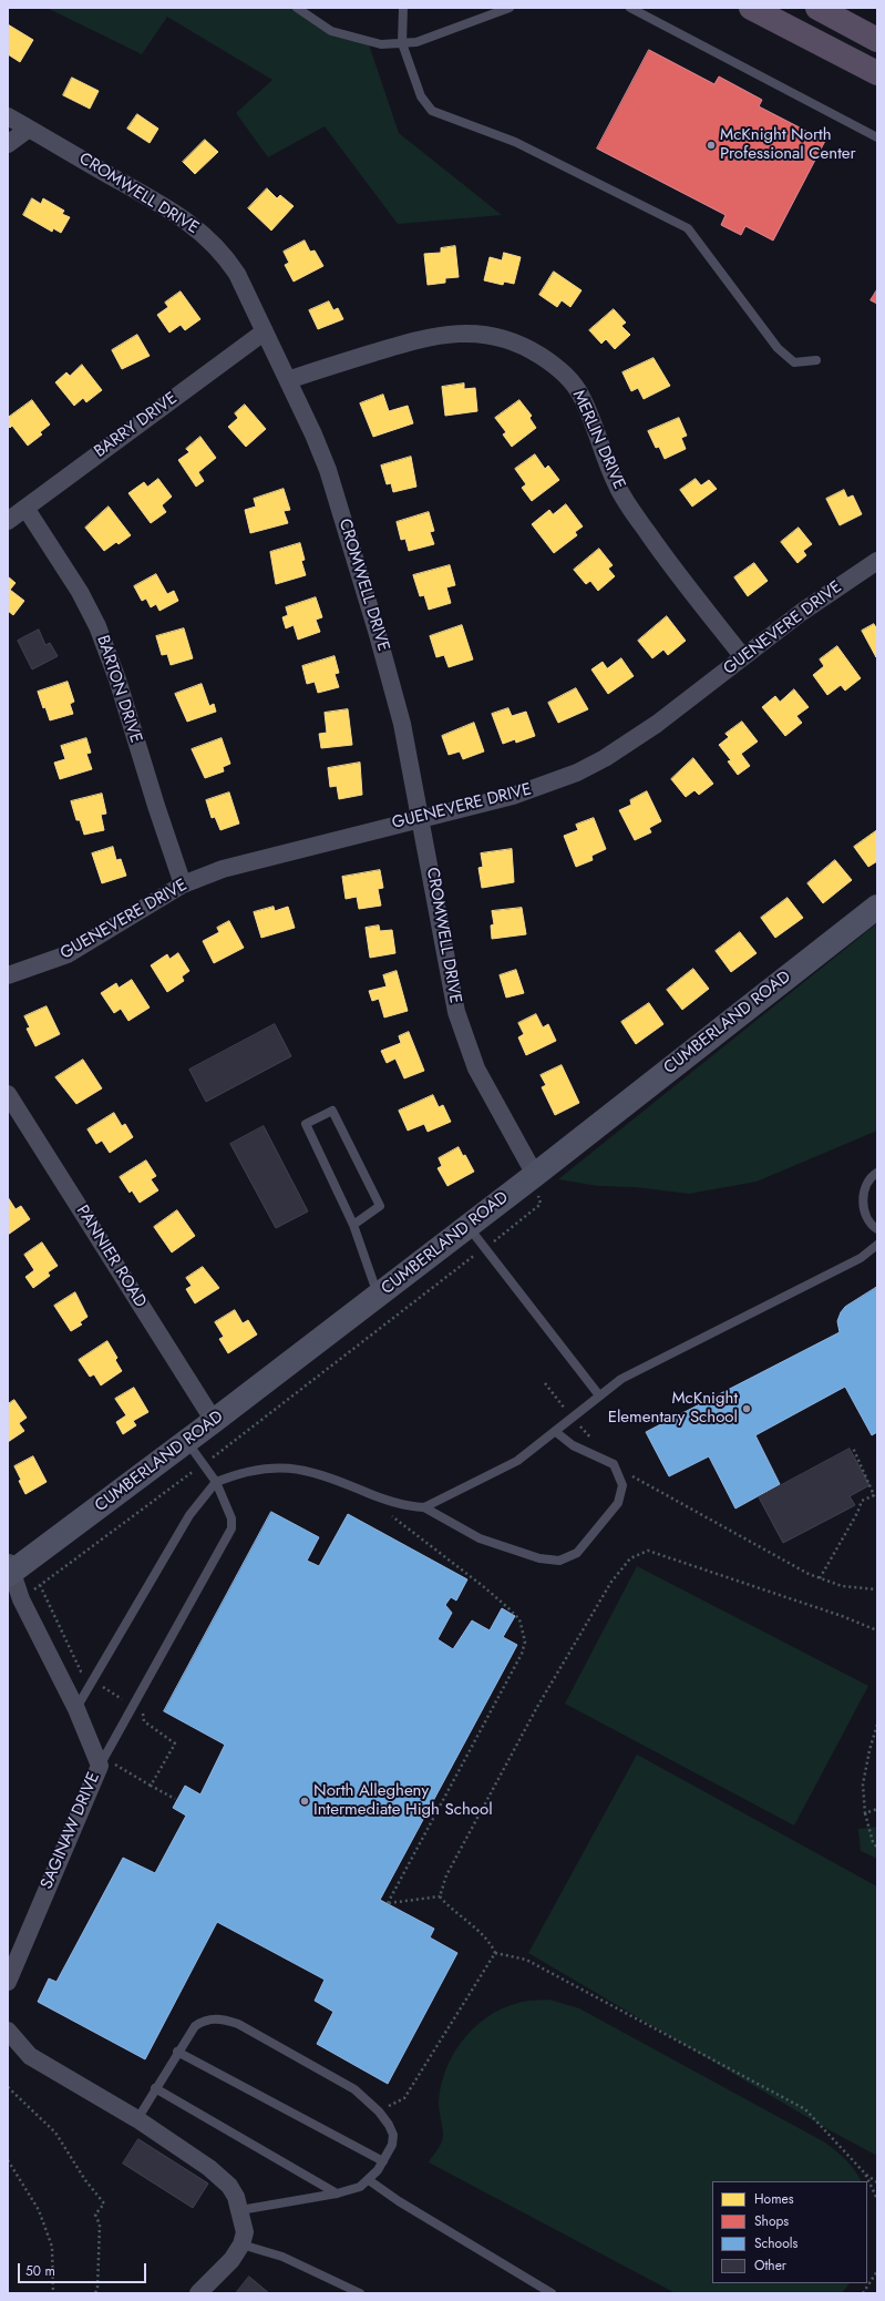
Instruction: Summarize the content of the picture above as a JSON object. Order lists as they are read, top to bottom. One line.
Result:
{"streets":{"main road":["CUMBERLAND ROAD"],"street":["CROMWELL DRIVE","BARRY DRIVE","MERLIN DRIVE","GUENEVERE DRIVE","BARTON DRIVE","PANNIER ROAD","SAGINAW DRIVE"]},"crossings":[["CROMWELL DRIVE","BARRY DRIVE"],["CROMWELL DRIVE","MERLIN DRIVE"],["CROMWELL DRIVE","GUENEVERE DRIVE"],["CROMWELL DRIVE","CUMBERLAND ROAD"],["BARRY DRIVE","BARTON DRIVE"],["MERLIN DRIVE","GUENEVERE DRIVE"],["GUENEVERE DRIVE","BARTON DRIVE"],["CUMBERLAND ROAD","PANNIER ROAD"],["CUMBERLAND ROAD","SAGINAW DRIVE"]],"places":["McKnight North Professional Center","McKnight Elementary School","North Allegheny Intermediate High School"],"legend":["Homes","Shops","Schools","Other"],"scale_bar":"50 m"}
